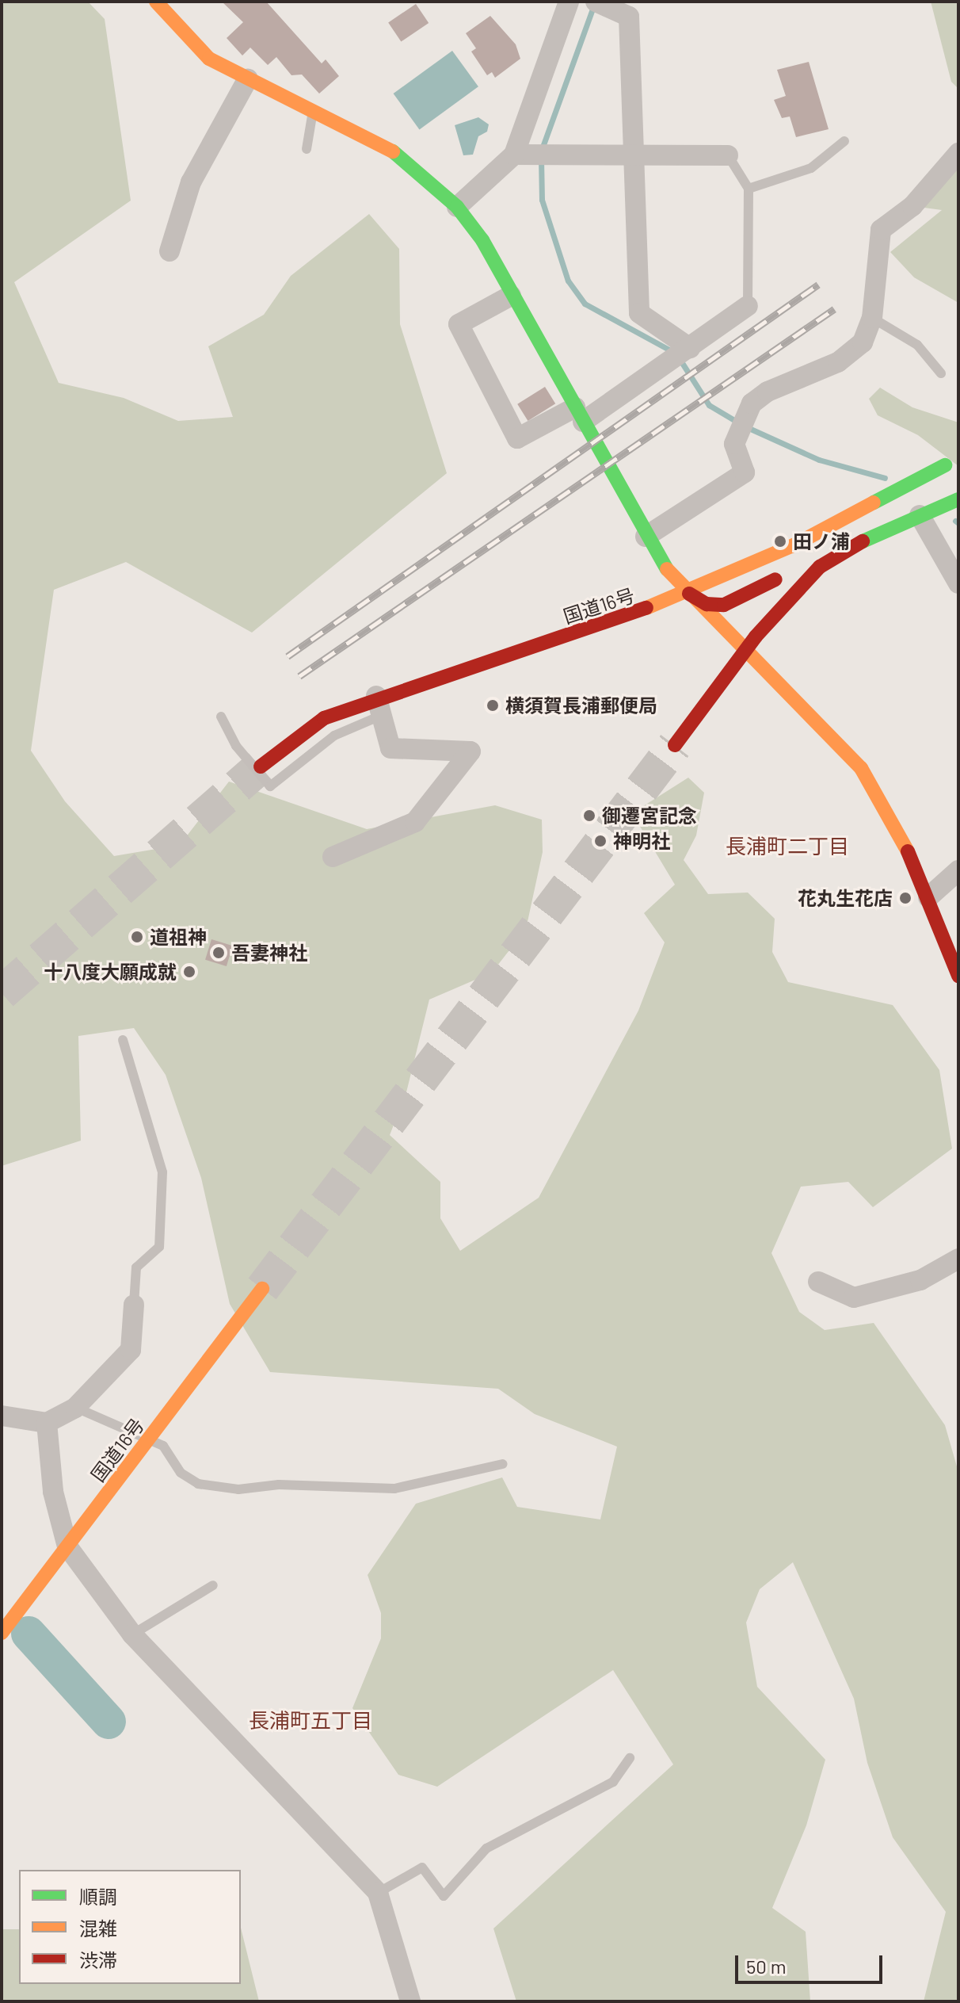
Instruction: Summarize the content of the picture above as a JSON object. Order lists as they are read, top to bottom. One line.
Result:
{"streets":{"main road":["国道16号"]},"districts":["長浦町二丁目","長浦町五丁目"],"places":["田ノ浦","横須賀長浦郵便局","御遷宮記念","神明社","花丸生花店","道祖神","吾妻神社","十八度大願成就"],"legend":["順調","混雑","渋滞"],"scale_bar":"50 m"}
